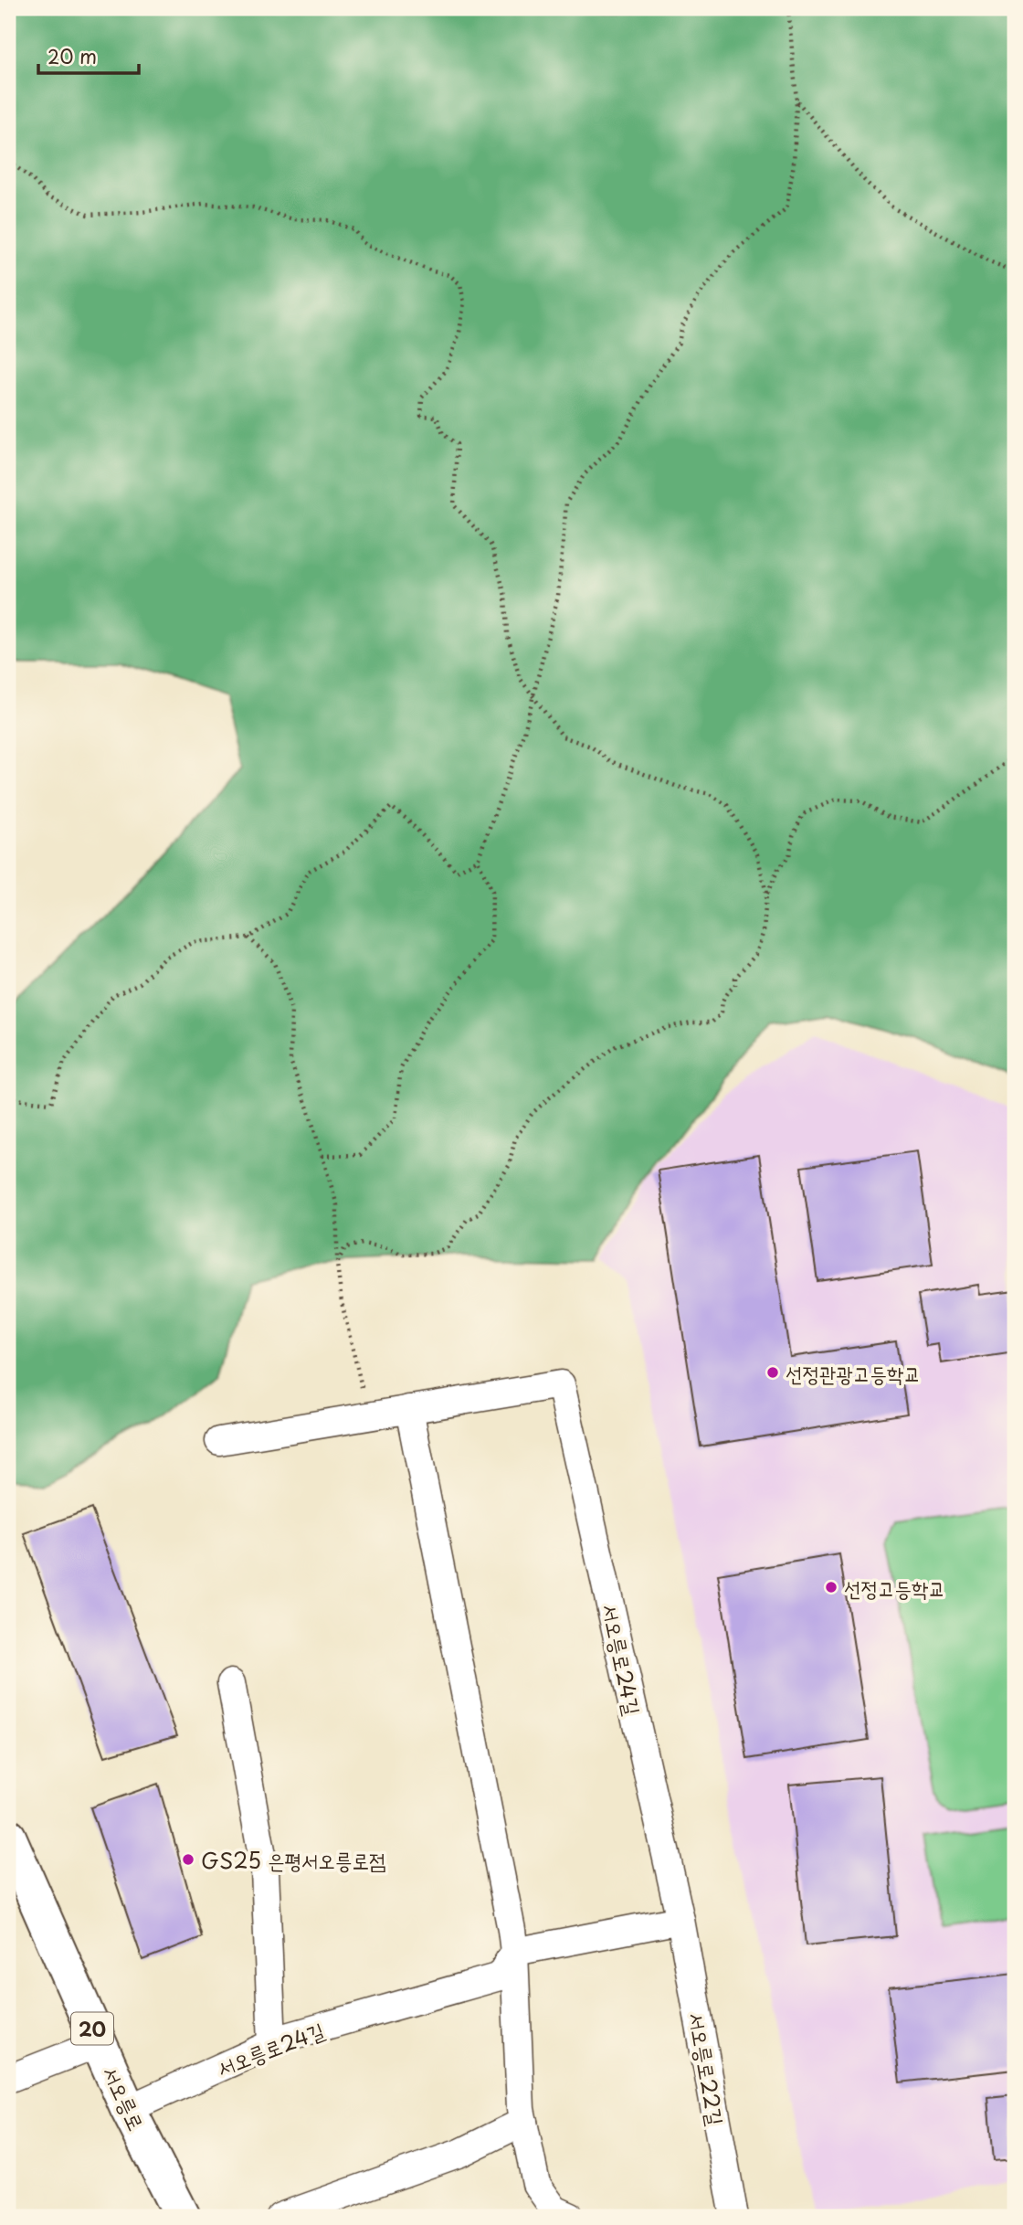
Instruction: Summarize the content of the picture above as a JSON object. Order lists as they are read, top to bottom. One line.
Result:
{"streets":{"main road":["20","서오릉로"],"street":["서오릉로24길","서오릉로22길"]},"crossings":[["서오릉로24길","서오릉로22길"],["서오릉로24길","서오릉로"]],"places":["선정관광고등학교","선정고등학교","GS25 은평서오릉로점"],"scale_bar":"20 m"}
